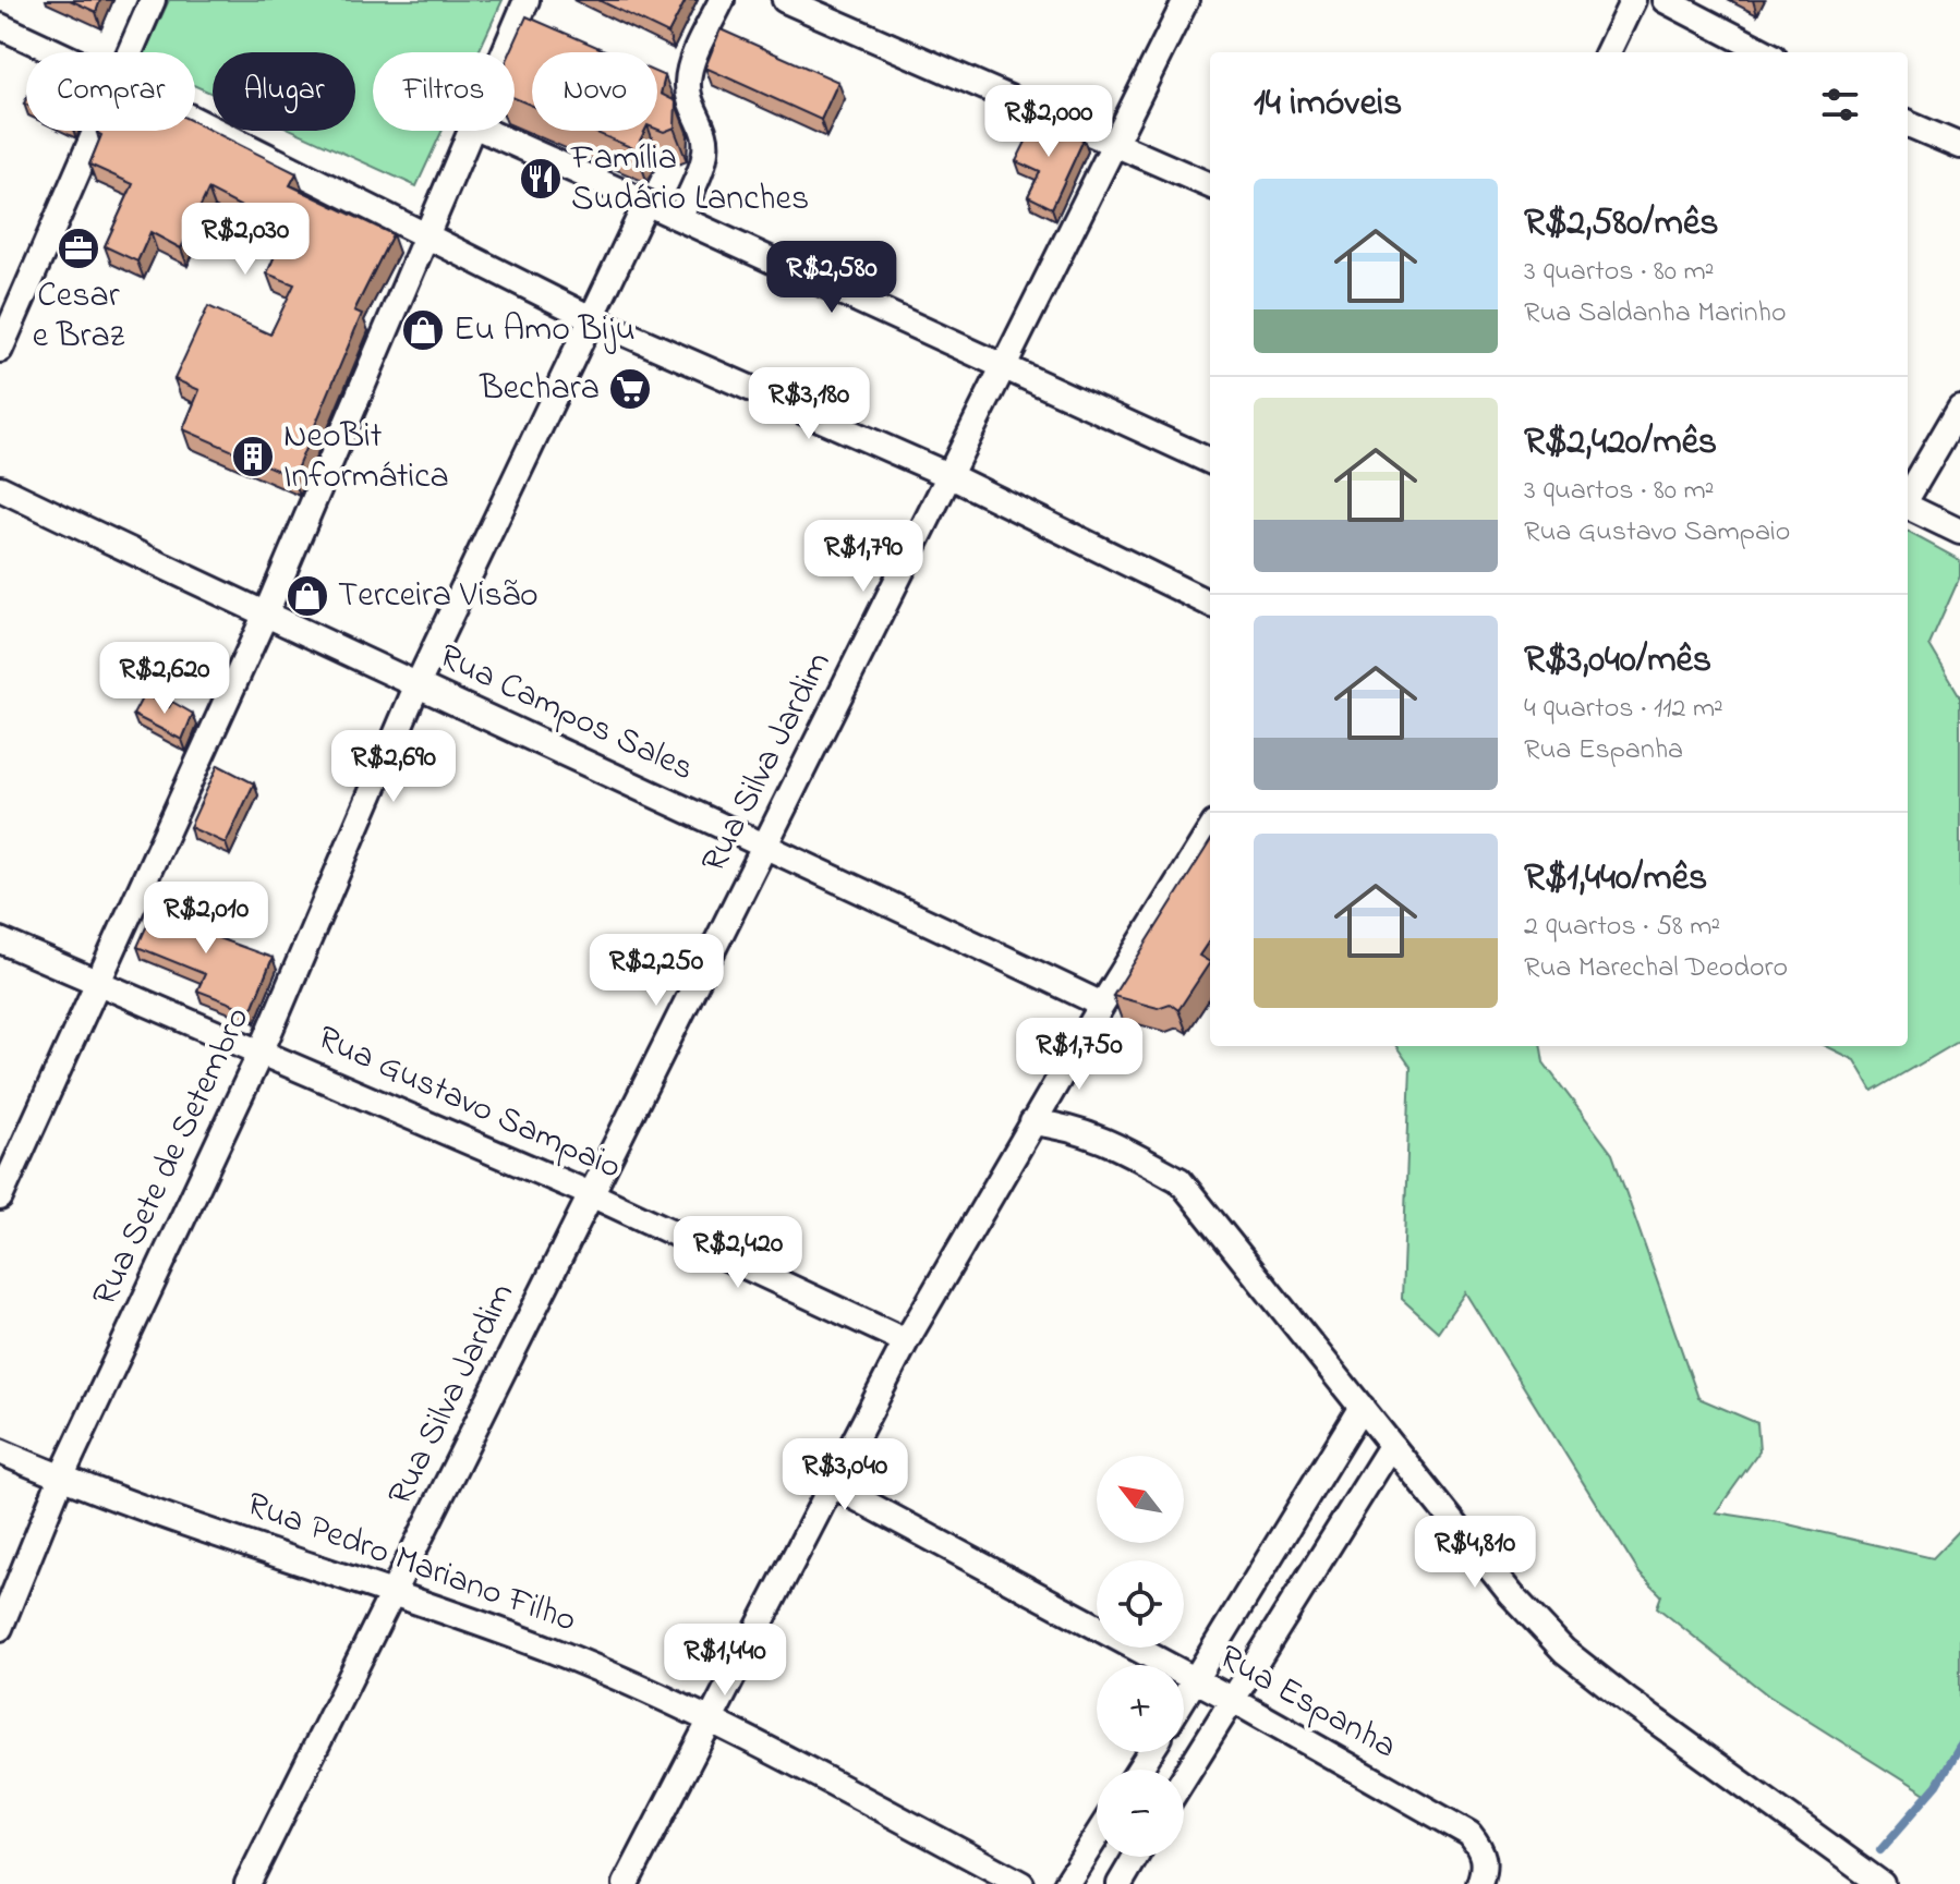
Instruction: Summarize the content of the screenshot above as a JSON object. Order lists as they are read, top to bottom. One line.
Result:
{"streets":{"street":["Rua Campos Sales","Rua Silva Jardim","Rua Gustavo Sampaio","Rua Sete de Setembro","Rua Pedro Mariano Filho","Rua Espanha"]},"crossings":[["Rua Campos Sales","Rua Silva Jardim"],["Rua Campos Sales","Rua Sete de Setembro"],["Rua Silva Jardim","Rua Gustavo Sampaio"],["Rua Silva Jardim","Rua Pedro Mariano Filho"],["Rua Gustavo Sampaio","Rua Sete de Setembro"],["Rua Sete de Setembro","Rua Pedro Mariano Filho"]],"places":{"restaurant":["Família Sudário Lanches"],"office":["Cesar e Braz"],"shop":["Eu Amo Biju","Terceira Visão"],"supermarket":["Bechara"],"building":["NeoBit Informática"]},"north":"top left","page":{"chip":["Comprar","Alugar","Filtros","Novo"],"heading":"14 imóveis","price":["R$2,000","R$2,030","R$2,580","R$3,180","R$1,790","R$2,620","R$2,690","R$2,010","R$2,250","R$1,750","R$2,420","R$3,040","R$4,810","R$1,440"],"list":[{"name":"R$2,580/mês","note":"3 quartos · 80 m² · Rua Saldanha Marinho"},{"name":"R$2,420/mês","note":"3 quartos · 80 m² · Rua Gustavo Sampaio"},{"name":"R$3,040/mês","note":"4 quartos · 112 m² · Rua Espanha"},{"name":"R$1,440/mês","note":"2 quartos · 58 m² · Rua Marechal Deodoro"}],"map_buttons":["+","−"]}}
